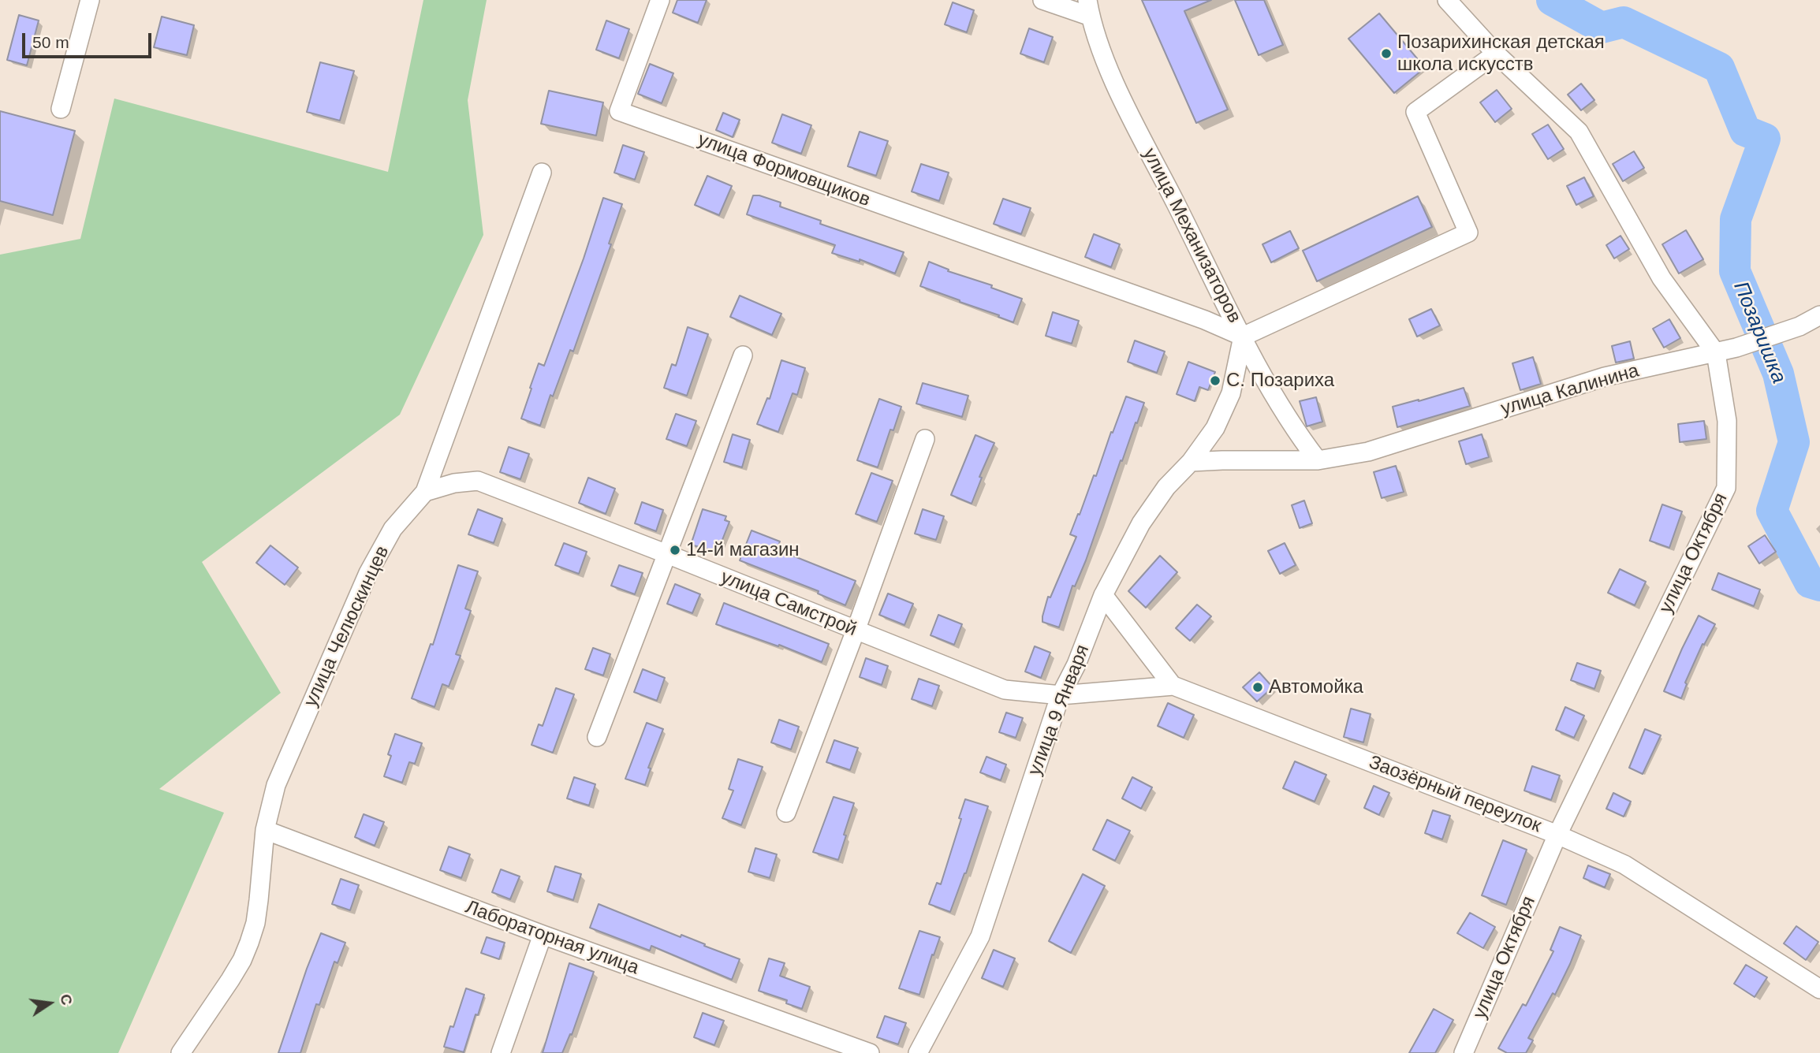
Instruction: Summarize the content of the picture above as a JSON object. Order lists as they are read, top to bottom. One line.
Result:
{"streets":{"street":["улица Формовщиков","улица Механизаторов","улица Калинина","улица Октября","улица Самстрой","улица Челюскинцев","улица 9 Января","Заозёрный переулок","Лабораторная улица"]},"crossings":[["улица Формовщиков","улица Механизаторов"],["улица Формовщиков","улица 9 Января"],["улица Механизаторов","улица Калинина"],["улица Механизаторов","улица 9 Января"],["улица Калинина","улица Октября"],["улица Калинина","улица 9 Января"],["улица Октября","Заозёрный переулок"],["улица Самстрой","улица Челюскинцев"],["улица Самстрой","улица 9 Января"],["улица Самстрой","Заозёрный переулок"],["улица Челюскинцев","Лабораторная улица"],["улица 9 Января","Заозёрный переулок"]],"water":["Позаришка"],"places":["Позарихинская детская школа искусств","С. Позариха","14-й магазин","Автомойка"],"scale_bar":"50 m","north":"right"}
